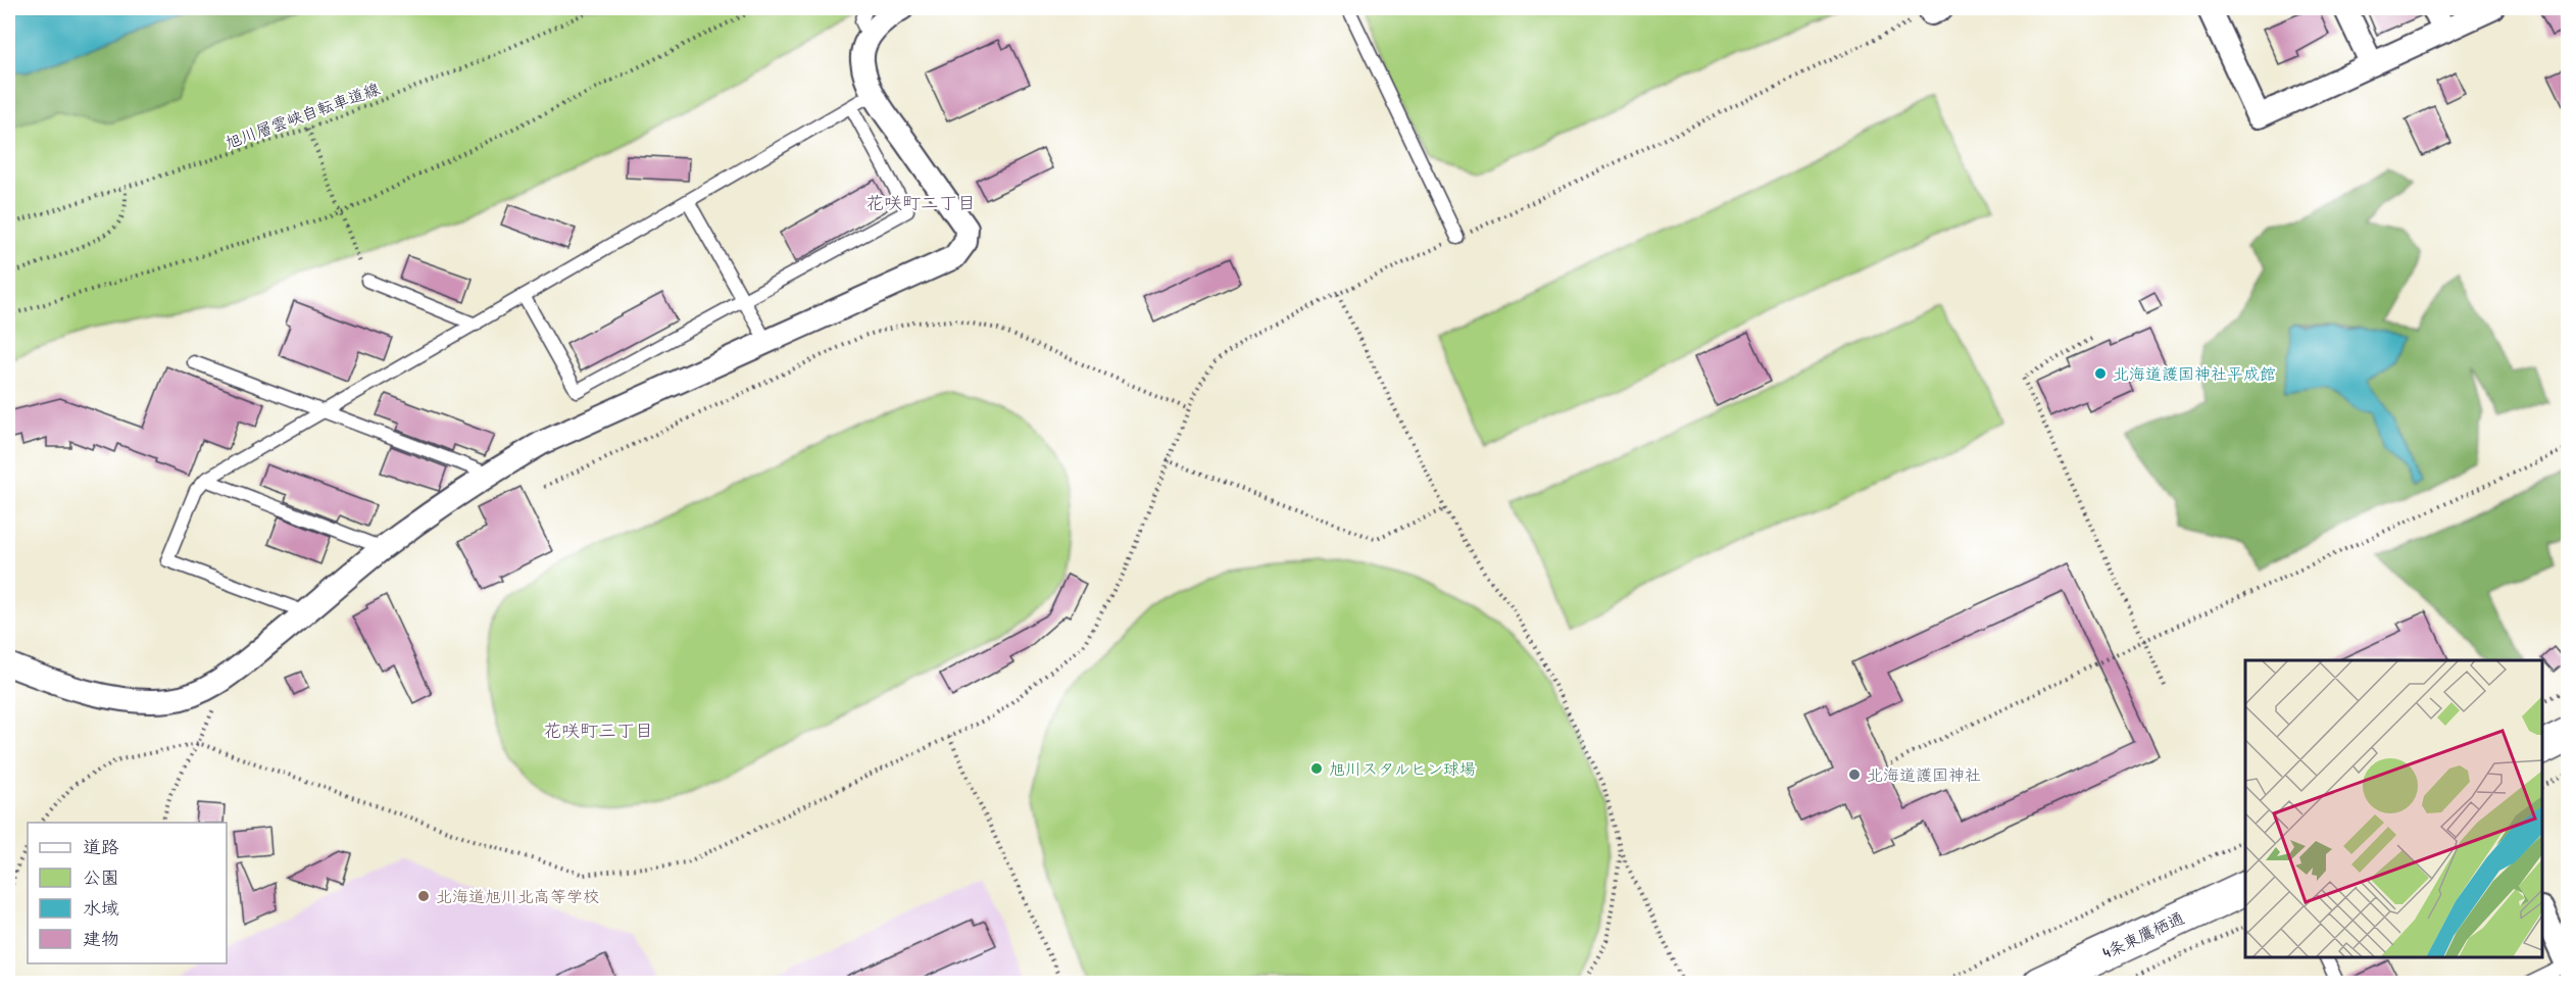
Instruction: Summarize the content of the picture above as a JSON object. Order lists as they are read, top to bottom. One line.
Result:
{"streets":{"highway":["4条東鷹栖通"],"path":["旭川層雲峡自転車道線"]},"districts":["花咲町二丁目","花咲町三丁目"],"places":["北海道護国神社平成館","旭川スタルヒン球場","北海道護国神社","北海道旭川北高等学校"],"legend":["道路","公園","水域","建物"]}
